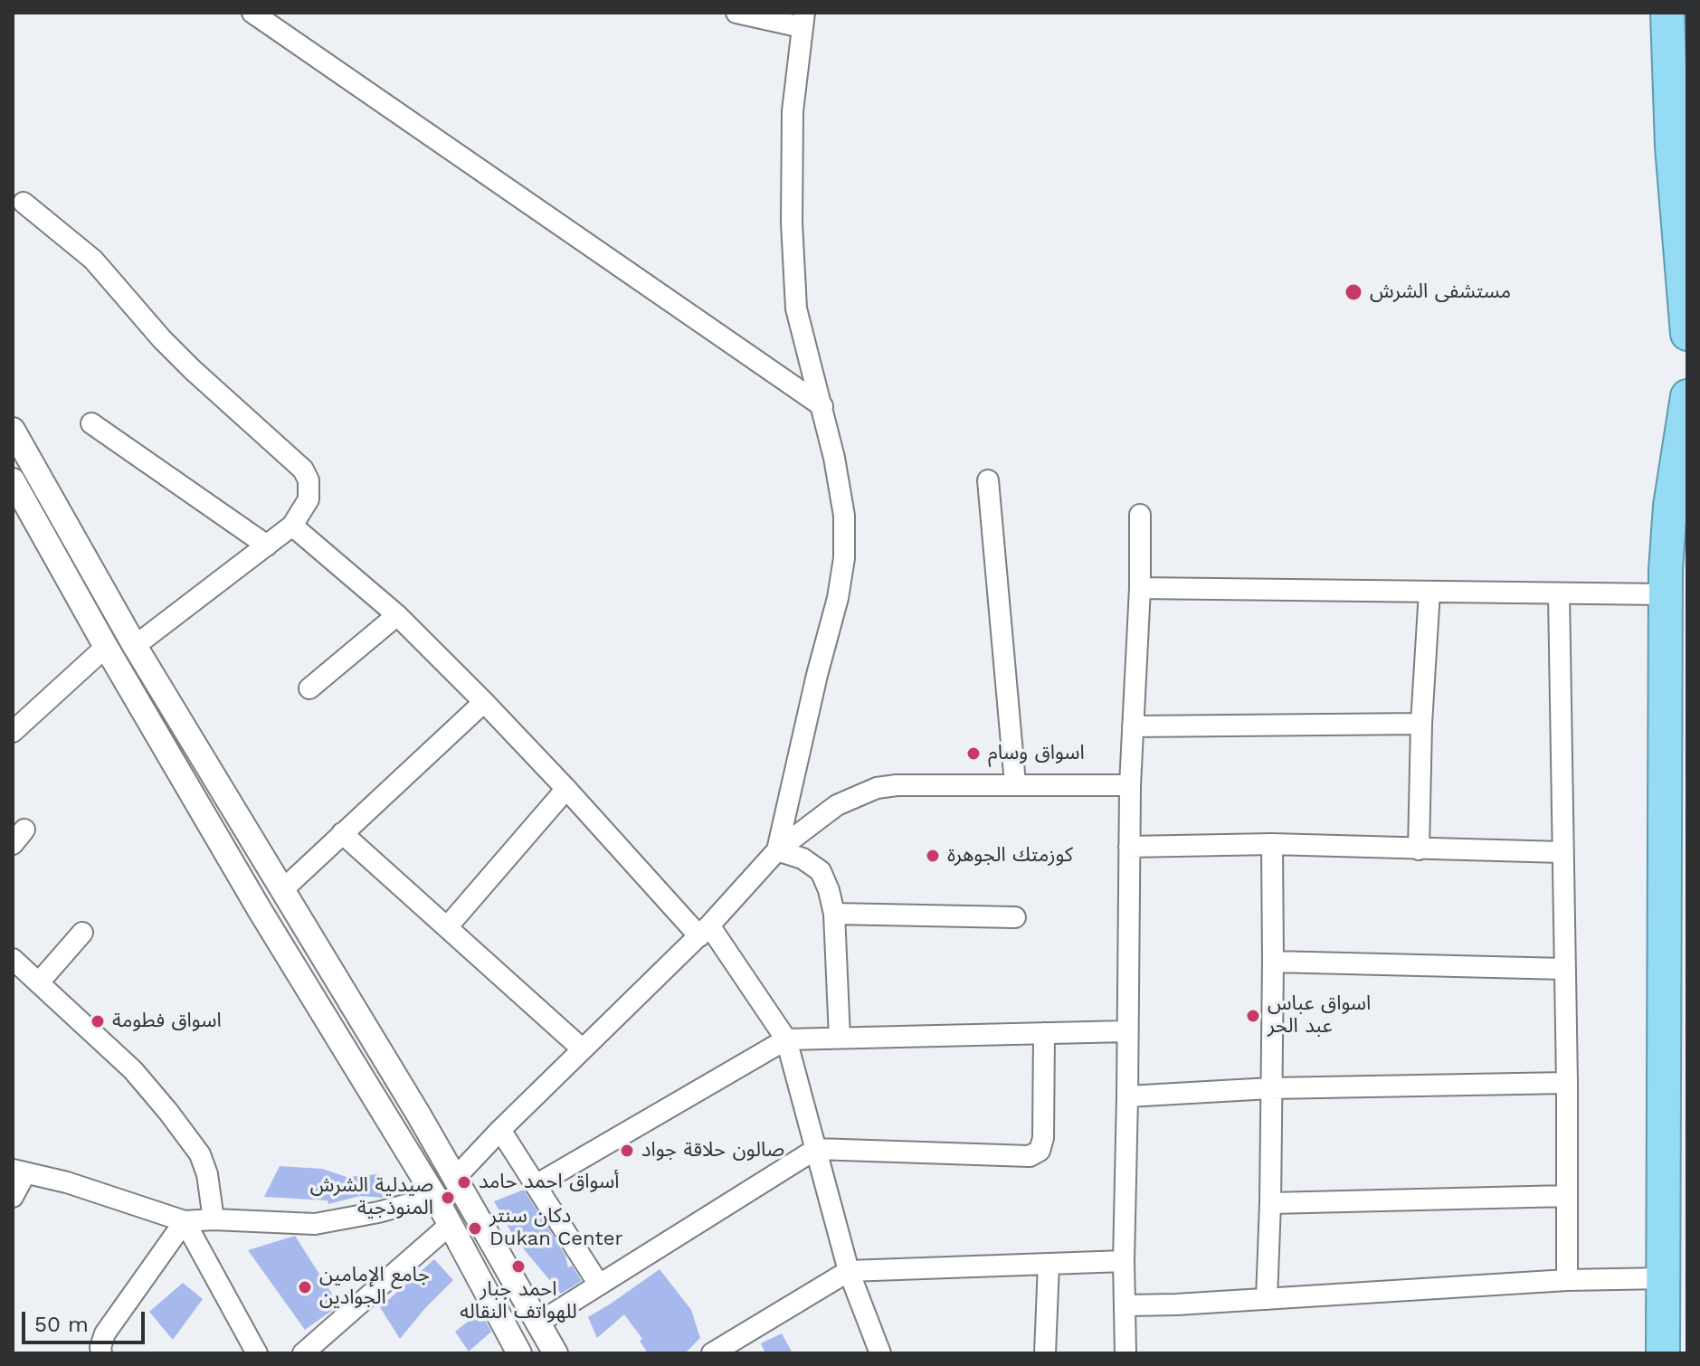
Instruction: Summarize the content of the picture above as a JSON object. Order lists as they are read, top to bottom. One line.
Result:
{"places":["مستشفى الشرش","اسواق وسام","كوزمتك الجوهرة","اسواق عباس عبد الحر","اسواق فطومة","صالون حلاقة جواد","أسواق احمد حامد","صيدلية الشرش المنوذجية","دكان سنتر Dukan Center","احمد جبار للهواتف النقاله","جامع الإمامين الجوادين"],"scale_bar":"50 m"}
